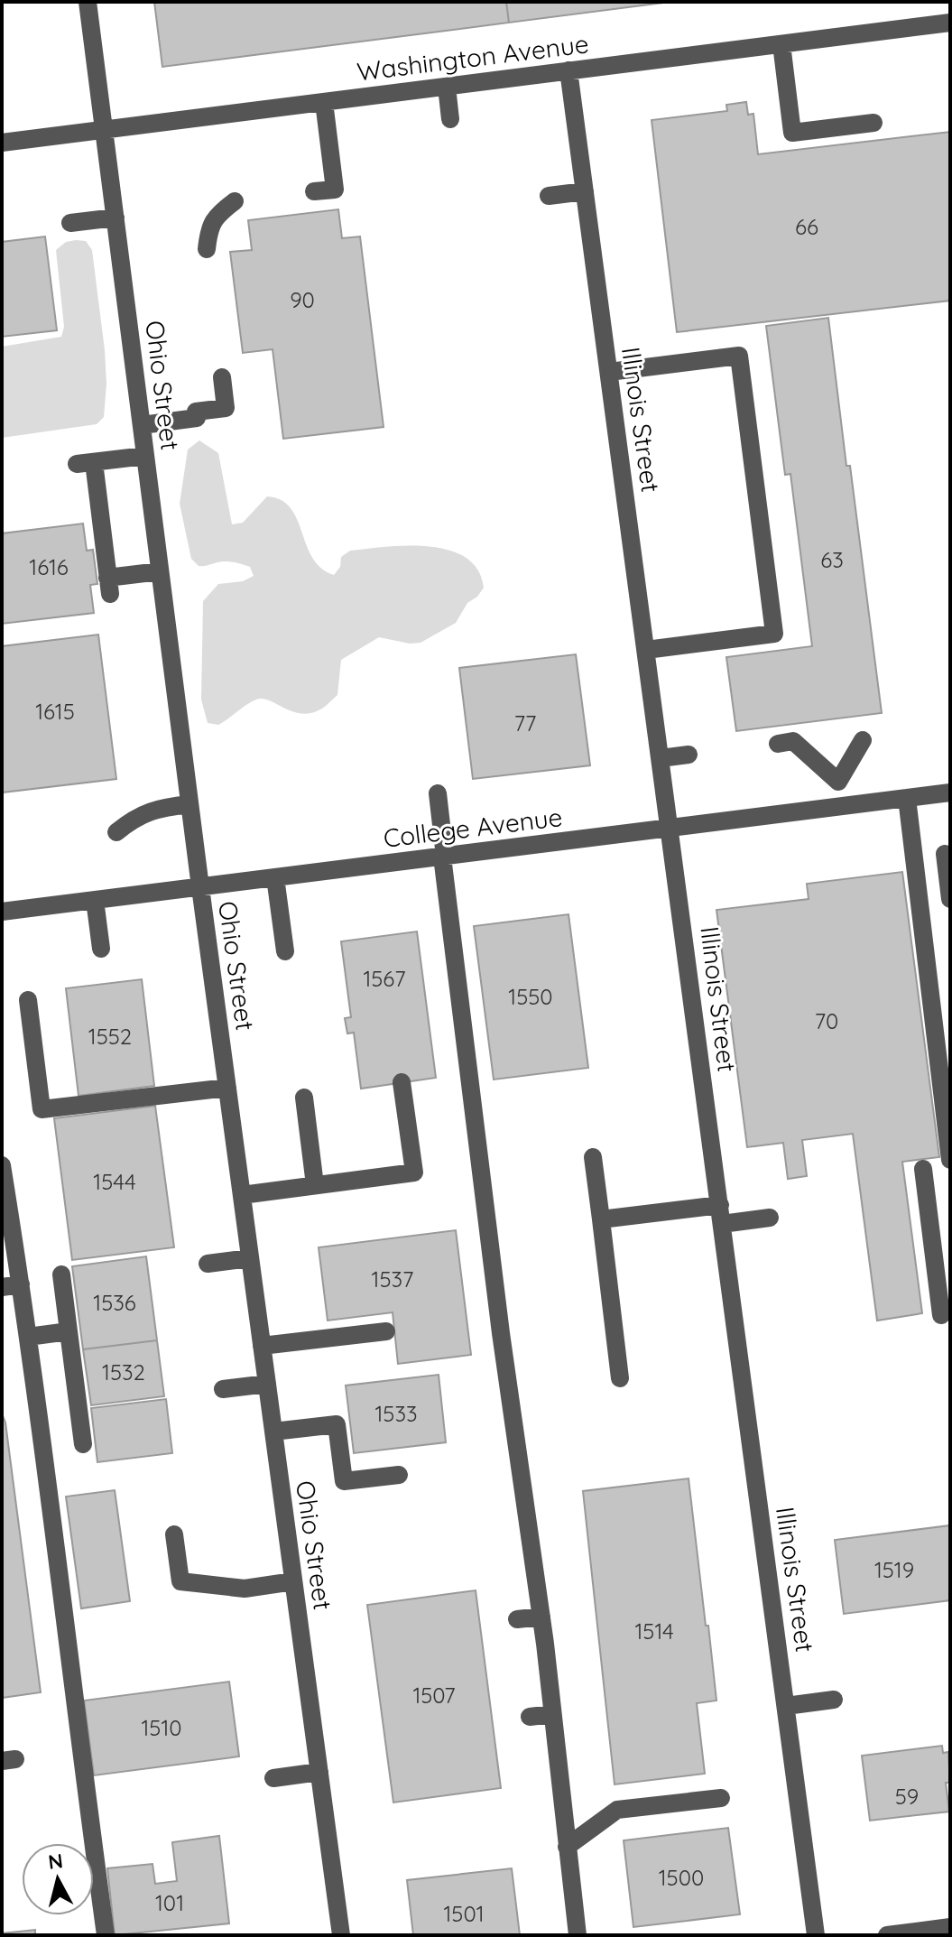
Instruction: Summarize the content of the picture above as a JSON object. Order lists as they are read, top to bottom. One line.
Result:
{"streets":{"street":["Washington Avenue","Ohio Street","Illinois Street","College Avenue"]},"crossings":[["Washington Avenue","Ohio Street"],["Washington Avenue","Illinois Street"],["Ohio Street","College Avenue"],["Illinois Street","College Avenue"]],"house_numbers":["66","90","63","1616","1615","77","1567","1550","70","1552","1544","1537","1536","1532","1533","1519","1514","1507","1510","59","1500","101","1501"],"north":"top"}
